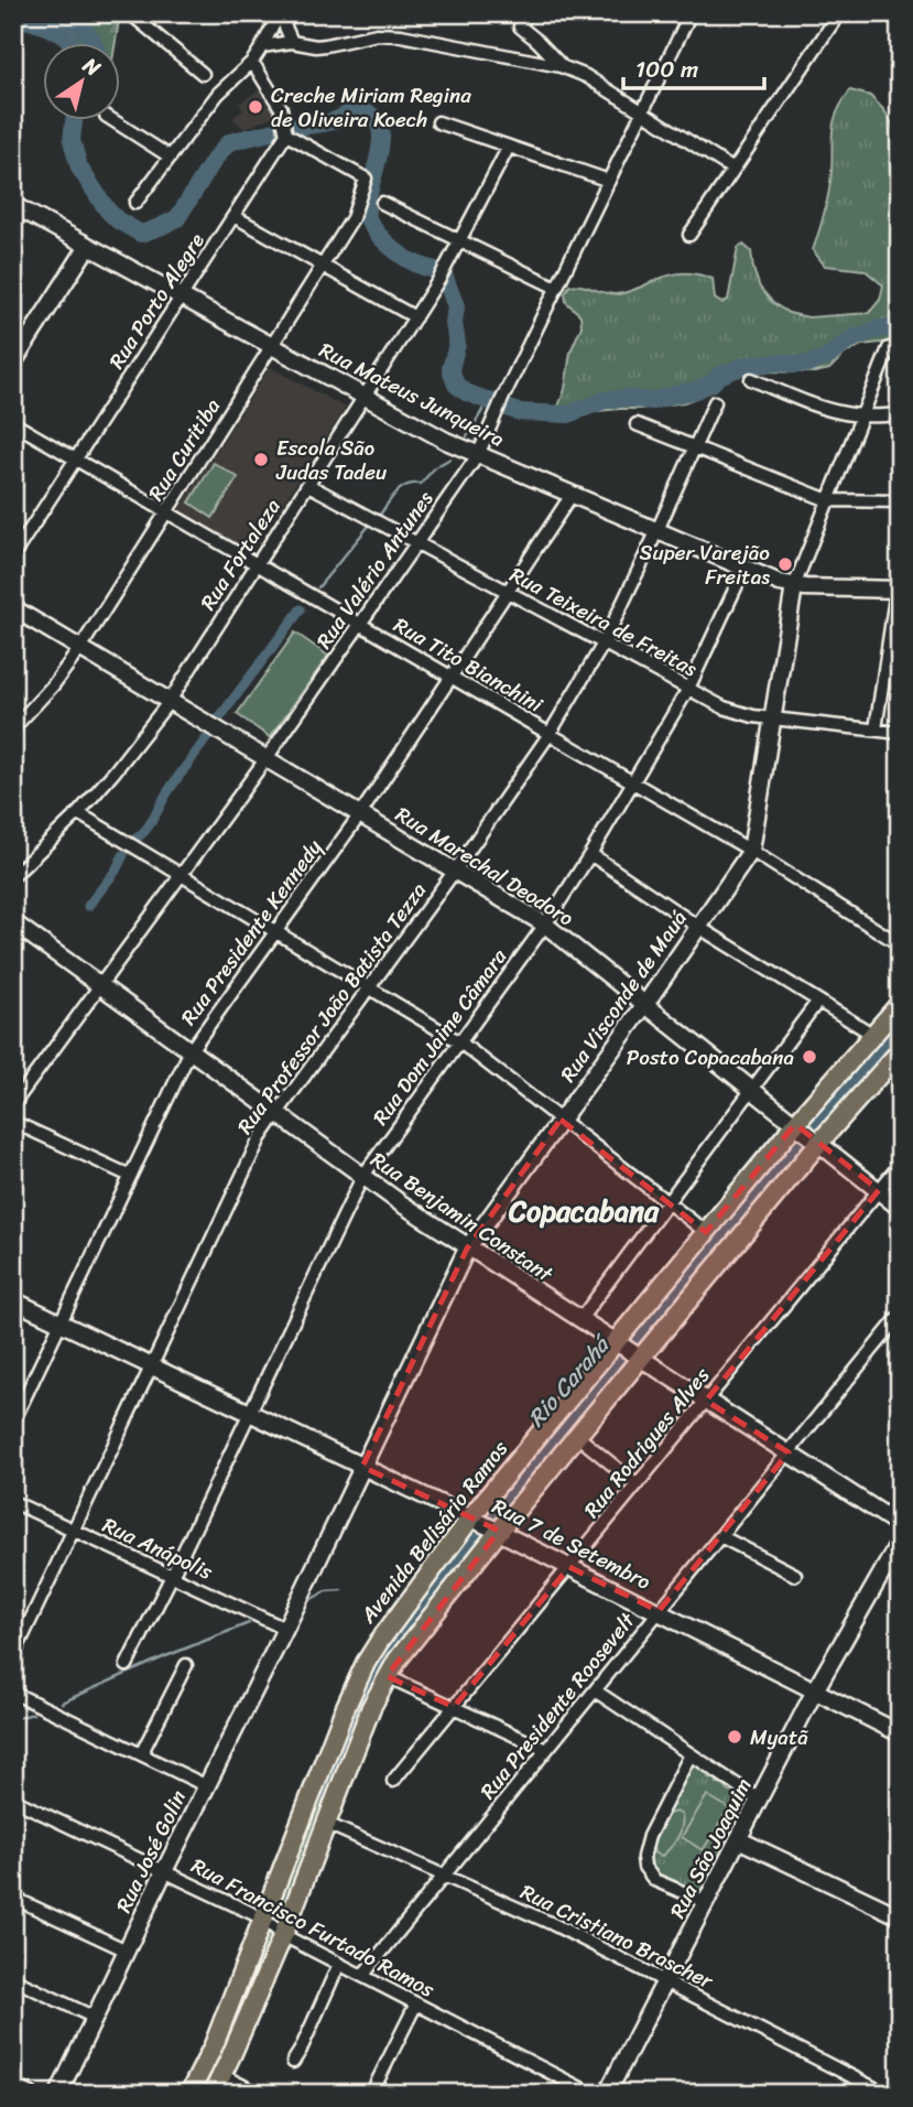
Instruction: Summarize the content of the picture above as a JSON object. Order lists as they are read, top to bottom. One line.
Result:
{"streets":{"main road":["Avenida Belisário Ramos"],"street":["Rua Porto Alegre","Rua Mateus Junqueira","Rua Curitiba","Rua Fortaleza","Rua Valério Antunes","Rua Teixeira de Freitas","Rua Tito Bianchini","Rua Marechal Deodoro","Rua Presidente Kennedy","Rua Visconde de Mauá","Rua Professor João Batista Tezza","Rua Dom Jaime Câmara","Rua Benjamin Constant","Rua Rodrigues Alves","Rua 7 de Setembro","Rua Anápolis","Rua Presidente Roosevelt","Rua São Joaquim","Rua José Golin","Rua Francisco Furtado Ramos","Rua Cristiano Brascher"]},"crossings":[["Rua Porto Alegre","Rua Mateus Junqueira"],["Rua Porto Alegre","Rua Curitiba"],["Rua Porto Alegre","Rua Tito Bianchini"],["Rua Mateus Junqueira","Rua Curitiba"],["Rua Mateus Junqueira","Rua Fortaleza"],["Rua Mateus Junqueira","Rua Valério Antunes"],["Rua Mateus Junqueira","Rua Presidente Kennedy"],["Rua Mateus Junqueira","Rua Visconde de Mauá"],["Rua Mateus Junqueira","Rua Professor João Batista Tezza"],["Rua Mateus Junqueira","Rua Dom Jaime Câmara"],["Rua Curitiba","Rua Tito Bianchini"],["Rua Curitiba","Rua Marechal Deodoro"],["Rua Fortaleza","Rua Teixeira de Freitas"],["Rua Fortaleza","Rua Tito Bianchini"],["Rua Fortaleza","Rua Marechal Deodoro"],["Rua Valério Antunes","Rua Teixeira de Freitas"],["Rua Valério Antunes","Rua Tito Bianchini"],["Rua Valério Antunes","Rua Marechal Deodoro"],["Rua Valério Antunes","Rua Benjamin Constant"],["Rua Teixeira de Freitas","Rua Presidente Kennedy"],["Rua Teixeira de Freitas","Rua Visconde de Mauá"],["Rua Teixeira de Freitas","Rua Professor João Batista Tezza"],["Rua Teixeira de Freitas","Rua Dom Jaime Câmara"],["Rua Tito Bianchini","Rua Presidente Kennedy"],["Rua Tito Bianchini","Rua Visconde de Mauá"],["Rua Tito Bianchini","Rua Professor João Batista Tezza"],["Rua Tito Bianchini","Rua Dom Jaime Câmara"],["Rua Marechal Deodoro","Rua Presidente Kennedy"],["Rua Marechal Deodoro","Rua Visconde de Mauá"],["Rua Marechal Deodoro","Rua Professor João Batista Tezza"],["Rua Marechal Deodoro","Rua Dom Jaime Câmara"],["Rua Marechal Deodoro","Rua Rodrigues Alves"],["Rua Marechal Deodoro","Avenida Belisário Ramos"],["Rua Presidente Kennedy","Rua Benjamin Constant"],["Rua Presidente Kennedy","Rua 7 de Setembro"],["Rua Visconde de Mauá","Rua Benjamin Constant"],["Rua Visconde de Mauá","Rua 7 de Setembro"],["Rua Visconde de Mauá","Rua Anápolis"],["Rua Visconde de Mauá","Rua José Golin"],["Rua Professor João Batista Tezza","Rua Benjamin Constant"],["Rua Professor João Batista Tezza","Rua 7 de Setembro"],["Rua Professor João Batista Tezza","Rua Anápolis"],["Rua Dom Jaime Câmara","Rua Benjamin Constant"],["Rua Dom Jaime Câmara","Rua 7 de Setembro"],["Rua Dom Jaime Câmara","Rua Anápolis"],["Rua Benjamin Constant","Rua Rodrigues Alves"],["Rua Benjamin Constant","Avenida Belisário Ramos"],["Rua Benjamin Constant","Rua Presidente Roosevelt"],["Rua Rodrigues Alves","Rua 7 de Setembro"],["Avenida Belisário Ramos","Rua 7 de Setembro"],["Avenida Belisário Ramos","Rua Francisco Furtado Ramos"],["Avenida Belisário Ramos","Rua Cristiano Brascher"],["Rua 7 de Setembro","Rua Presidente Roosevelt"],["Rua 7 de Setembro","Rua São Joaquim"],["Rua Anápolis","Rua José Golin"],["Rua Presidente Roosevelt","Rua Francisco Furtado Ramos"],["Rua Presidente Roosevelt","Rua Cristiano Brascher"],["Rua São Joaquim","Rua Cristiano Brascher"],["Rua José Golin","Rua Francisco Furtado Ramos"]],"districts":["Copacabana"],"water":["Rio Carahá"],"places":["Creche Miriam Regina de Oliveira Koech","Escola São Judas Tadeu","Super Varejão Freitas","Posto Copacabana","Myatã"],"scale_bar":"100 m","north":"top right"}
